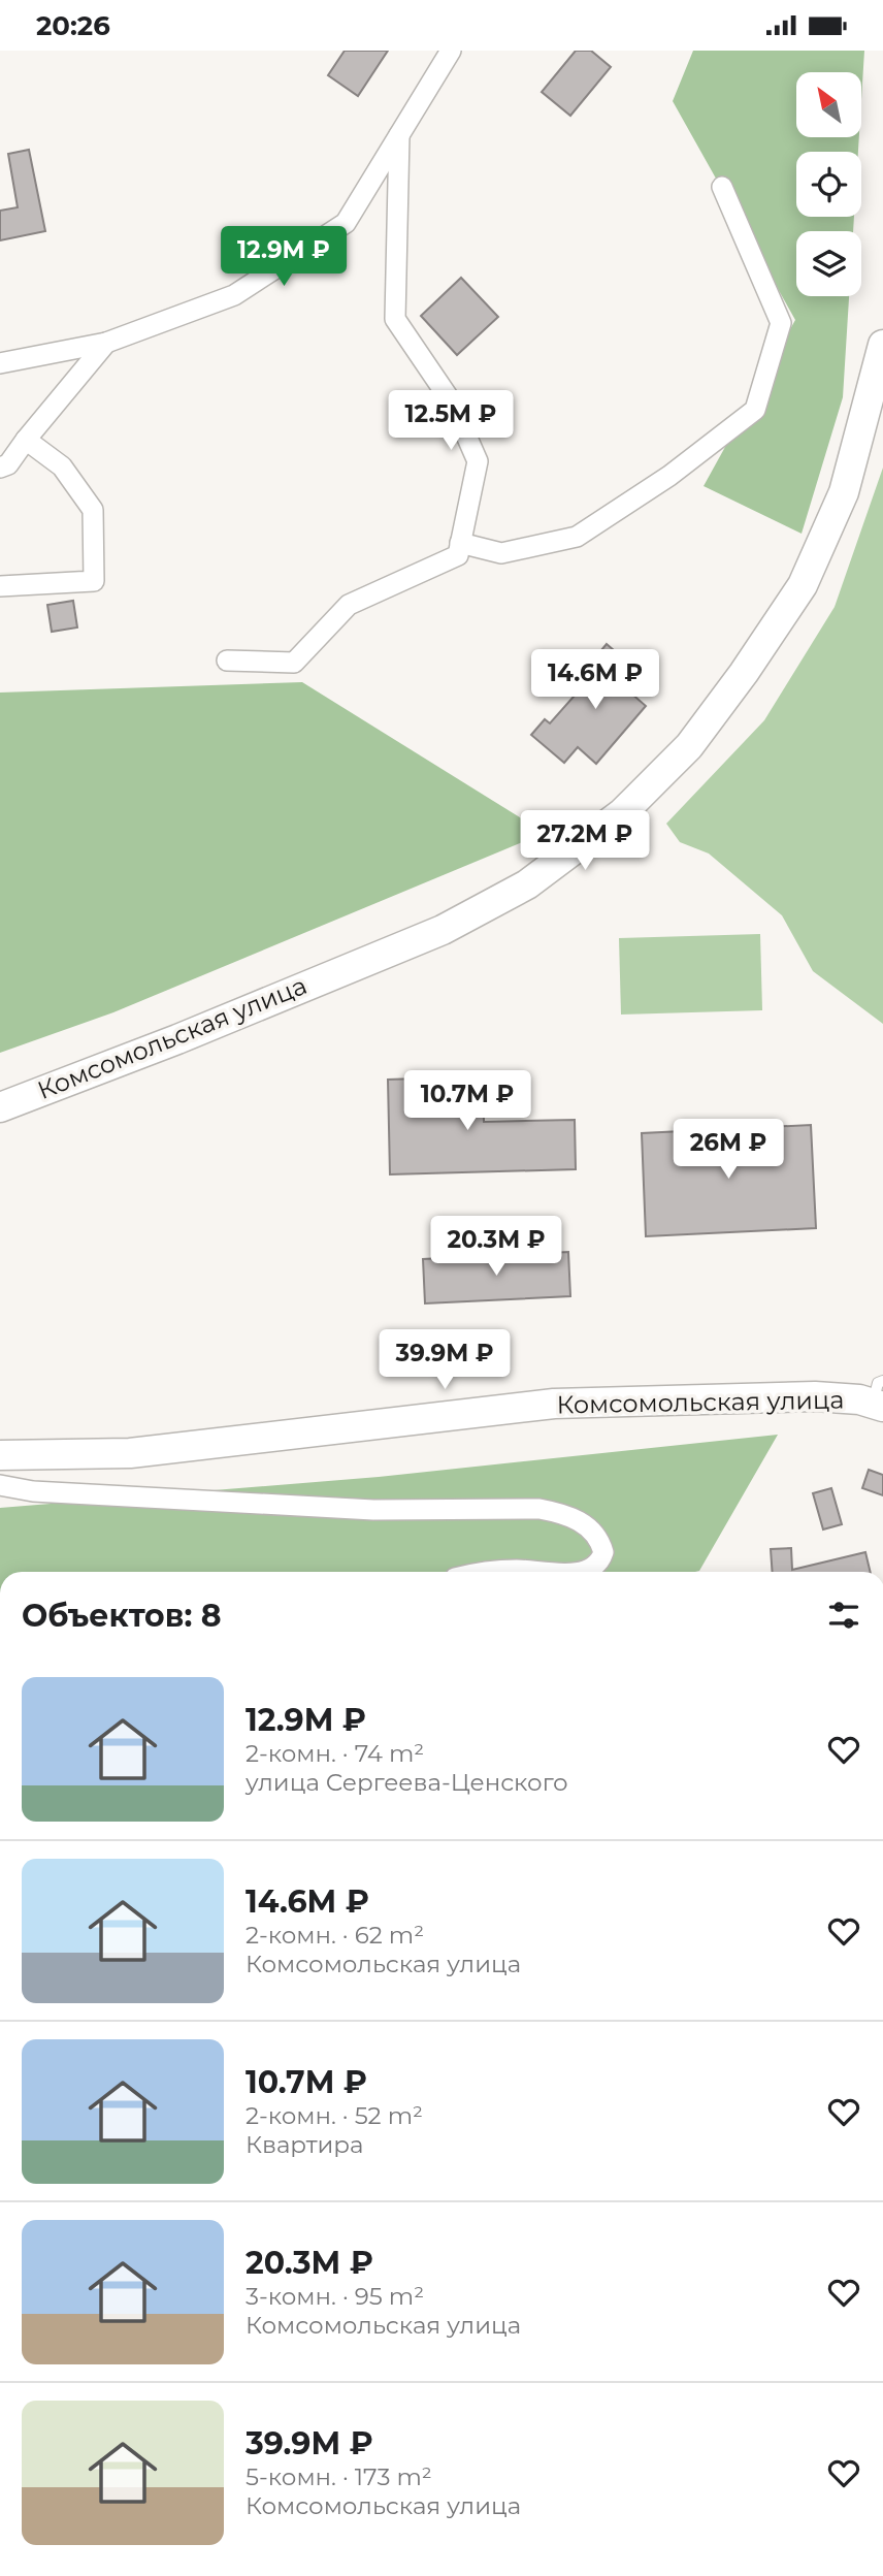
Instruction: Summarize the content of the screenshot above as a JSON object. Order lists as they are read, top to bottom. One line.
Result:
{"streets":{"main road":["Комсомольская улица"]},"north":"top left","page":{"status":"20:26","price":["12.9M ₽","12.5M ₽","14.6M ₽","27.2M ₽","10.7M ₽","26M ₽","20.3M ₽","39.9M ₽"],"heading":"Объектов: 8","list":[{"name":"12.9M ₽","note":"2-комн. · 74 m² · улица Сергеева-Ценского"},{"name":"14.6M ₽","note":"2-комн. · 62 m² · Комсомольская улица"},{"name":"10.7M ₽","note":"2-комн. · 52 m² · Квартира"},{"name":"20.3M ₽","note":"3-комн. · 95 m² · Комсомольская улица"},{"name":"39.9M ₽","note":"5-комн. · 173 m² · Комсомольская улица"}]}}
